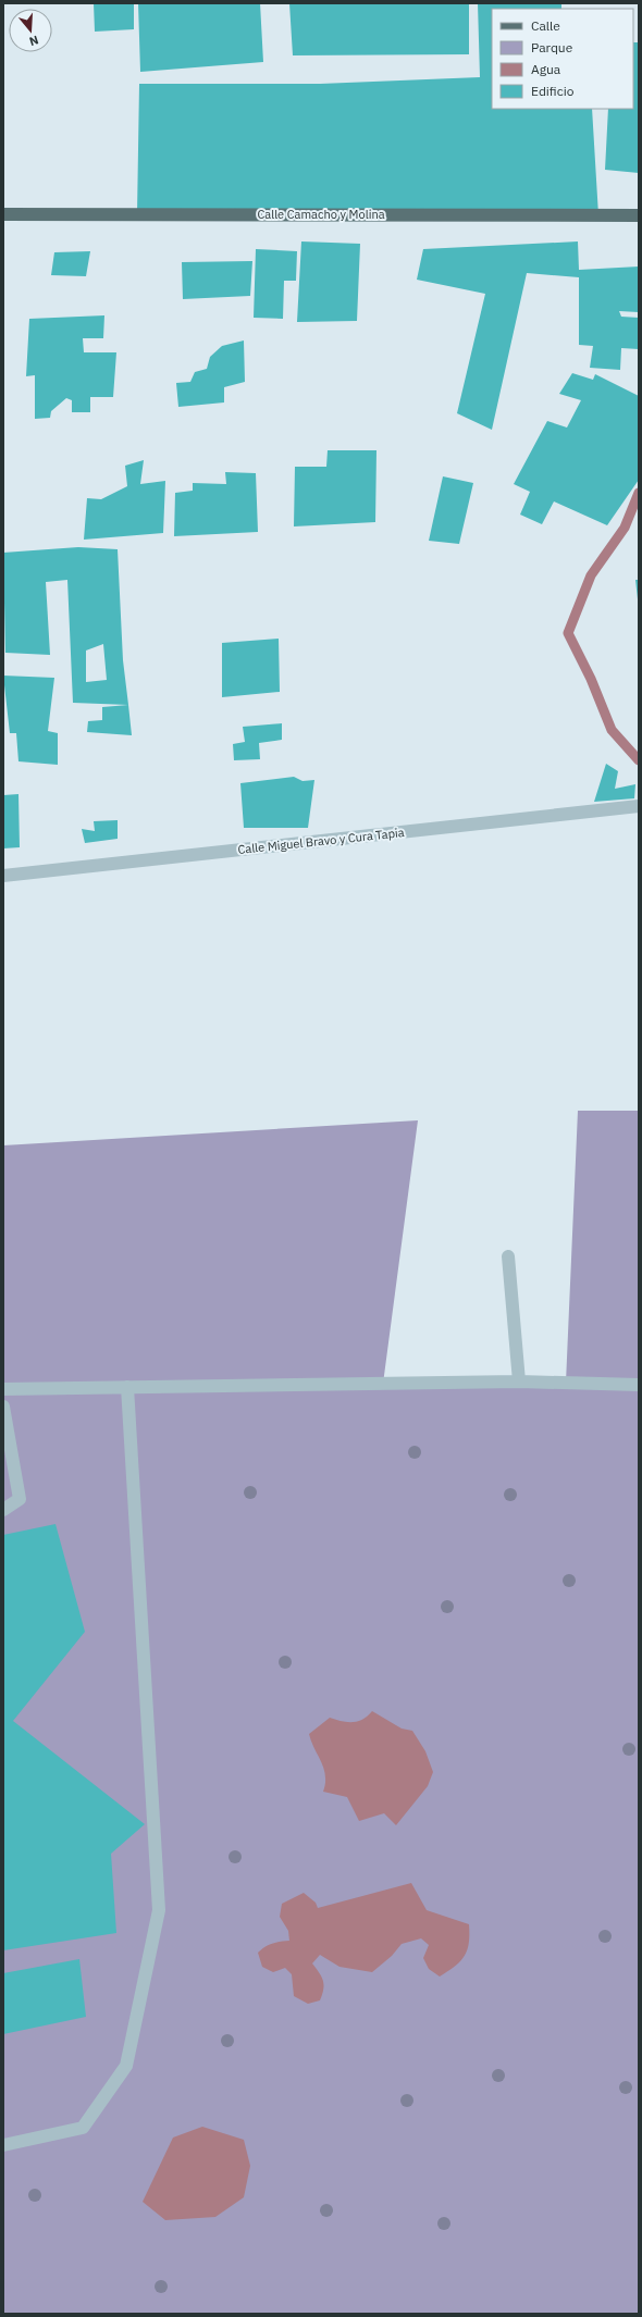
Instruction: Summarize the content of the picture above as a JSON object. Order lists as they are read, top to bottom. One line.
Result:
{"streets":{"main road":["Calle Camacho y Molina"],"street":["Calle Miguel Bravo y Cura Tapia"]},"legend":["Calle","Parque","Agua","Edificio"],"north":"bottom"}
